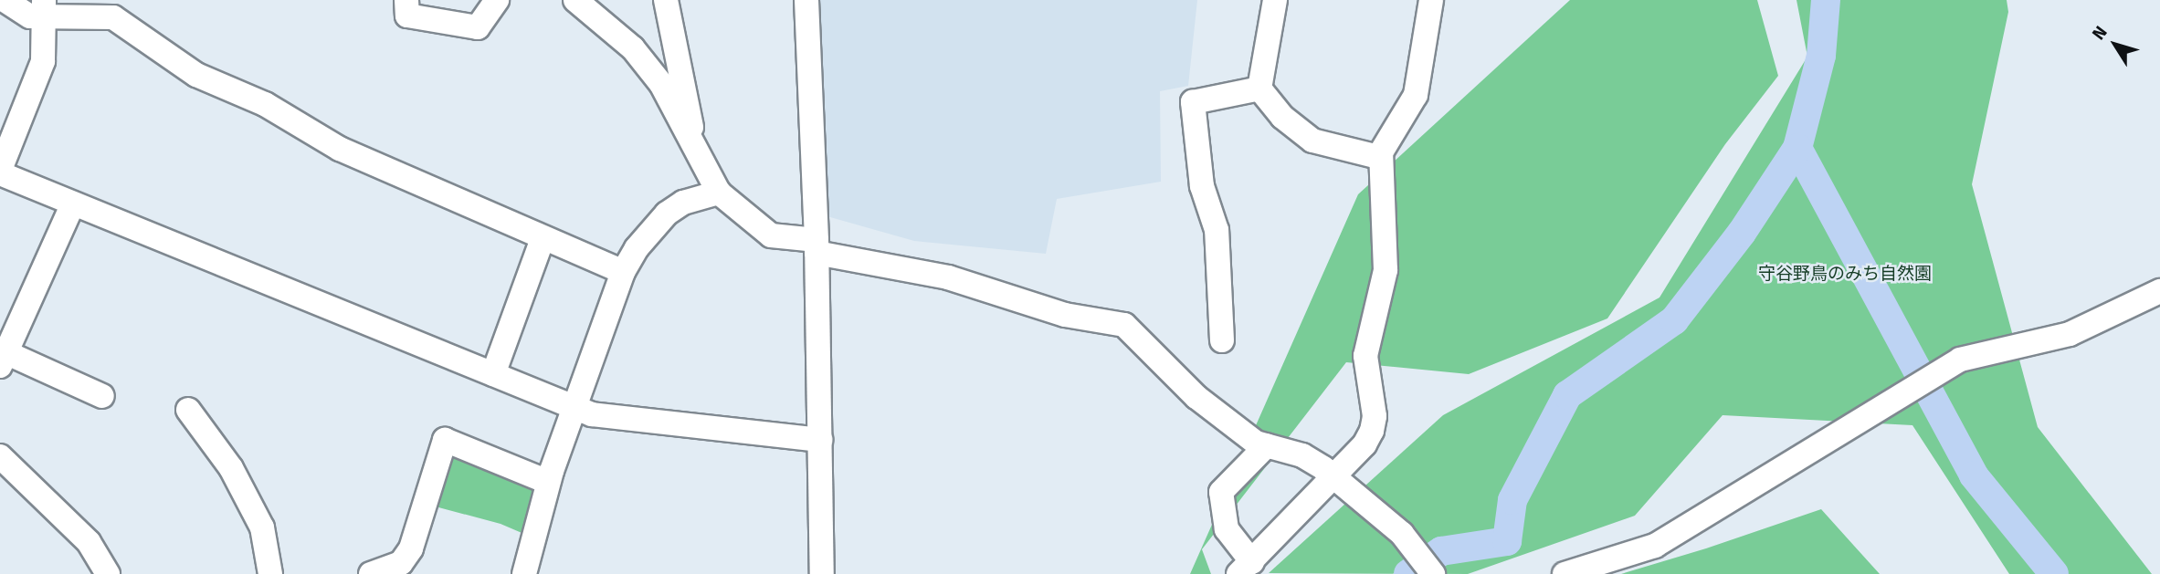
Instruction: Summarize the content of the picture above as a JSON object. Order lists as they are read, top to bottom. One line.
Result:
{"parks":["守谷野鳥のみち自然園"],"north":"top left"}
